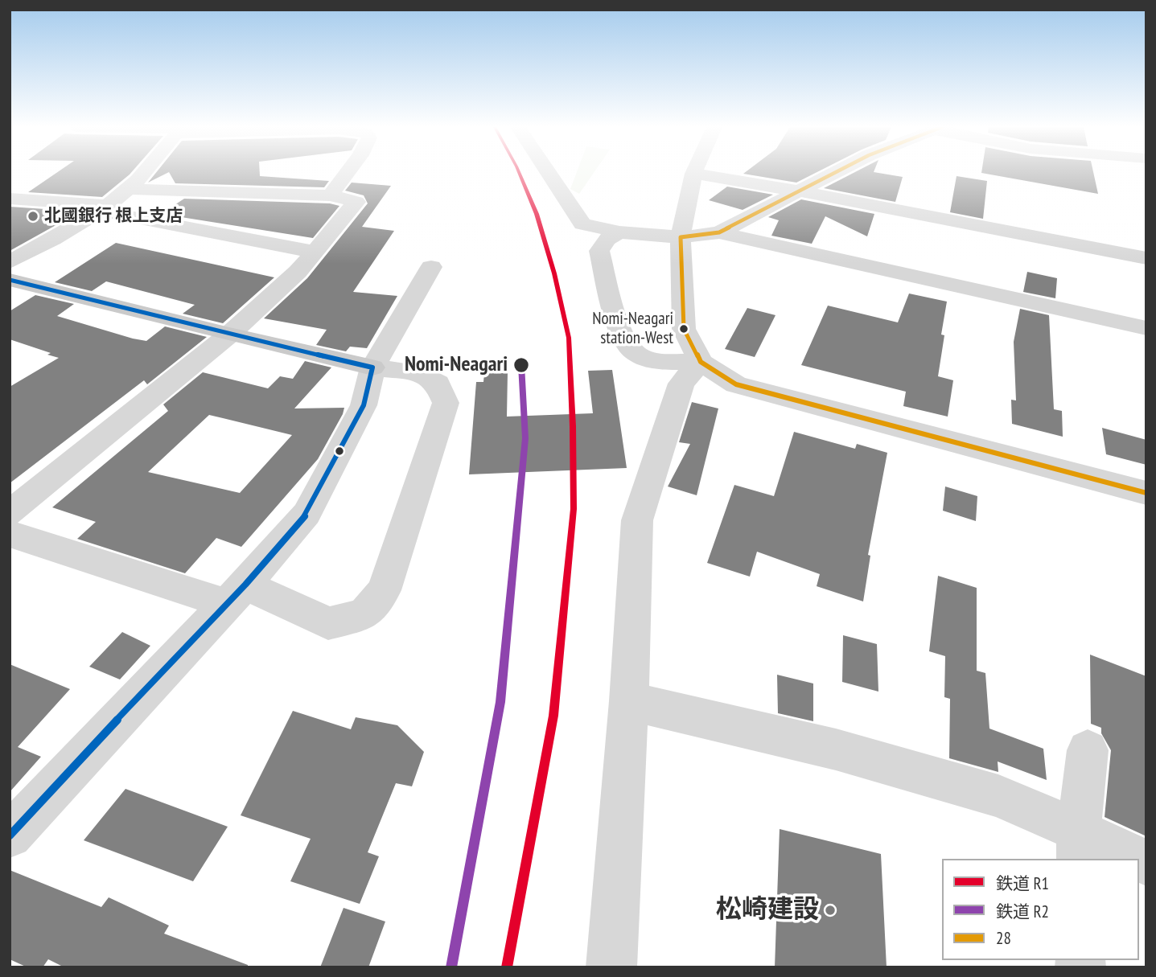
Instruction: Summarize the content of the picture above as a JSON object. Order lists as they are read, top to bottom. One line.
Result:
{"places":["北國銀行 根上支店","Nomi-Neagari station-West","Nomi-Neagari","松崎建設"],"lines":["rail line R1","transit line 28","rail line R2"],"legend":["鉄道 R1","鉄道 R2","28"]}
